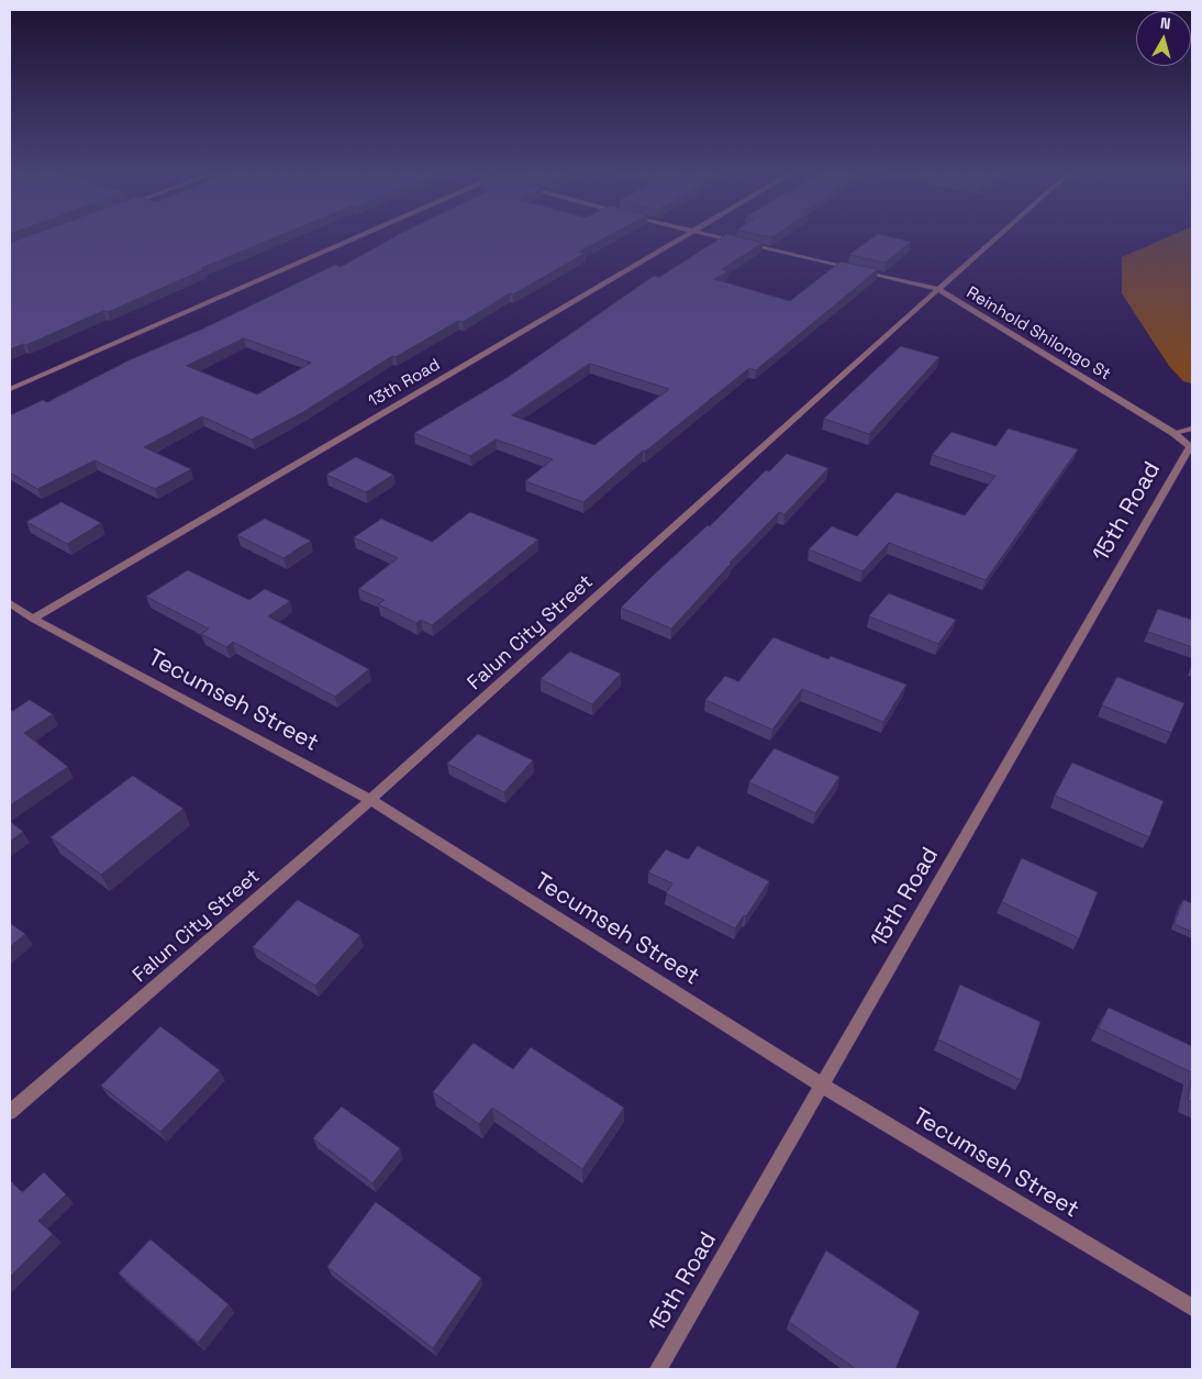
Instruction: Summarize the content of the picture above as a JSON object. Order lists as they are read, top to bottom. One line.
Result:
{"streets":{"street":["Reinhold Shilongo St","13th Road","15th Road","Falun City Street","Tecumseh Street"]},"crossings":[["Reinhold Shilongo St","15th Road"],["Reinhold Shilongo St","Falun City Street"],["13th Road","Tecumseh Street"],["15th Road","Tecumseh Street"],["Falun City Street","Tecumseh Street"]],"north":"top"}
